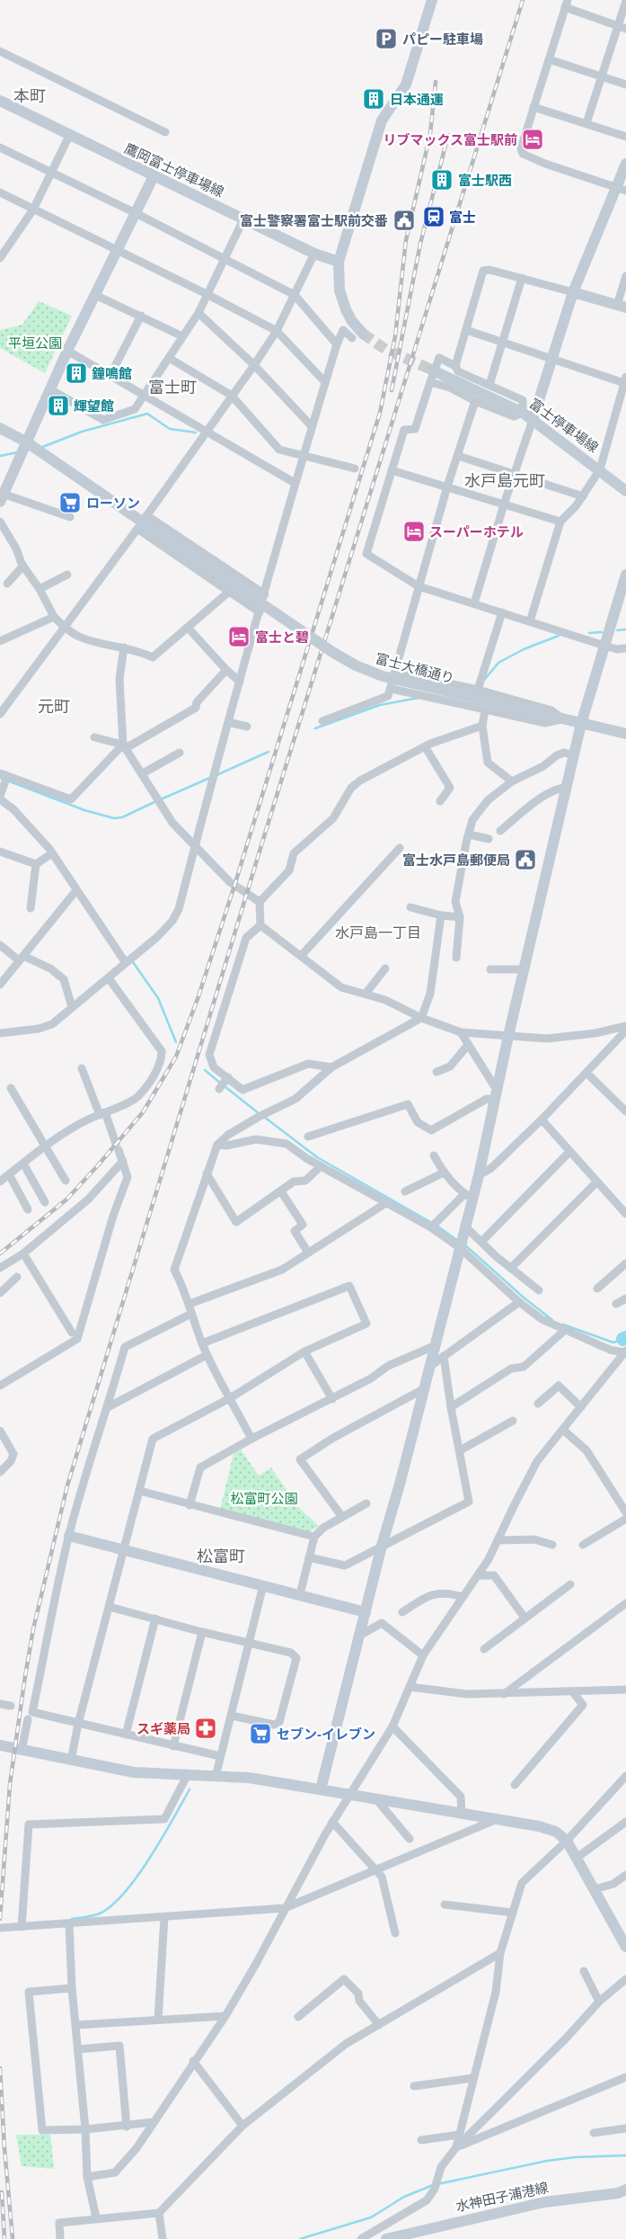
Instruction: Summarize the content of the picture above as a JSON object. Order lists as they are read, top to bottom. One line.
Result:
{"streets":{"street":["鷹岡富士停車場線","富士停車場線","富士大橋通り","水神田子浦港線"]},"districts":["本町","富士町","水戸島元町","元町","水戸島一丁目","松富町"],"parks":["平垣公園","松富町公園"],"places":{"parking":["パピー駐車場"],"building":["日本通運","富士駅西","鐘鳴館","輝望館"],"hotel":["リブマックス富士駅前","スーパーホテル","富士と碧"],"station":["富士"],"public building":["富士警察署富士駅前交番","富士水戸島郵便局"],"supermarket":["ローソン","セブン-イレブン"],"pharmacy":["スギ薬局"]}}
